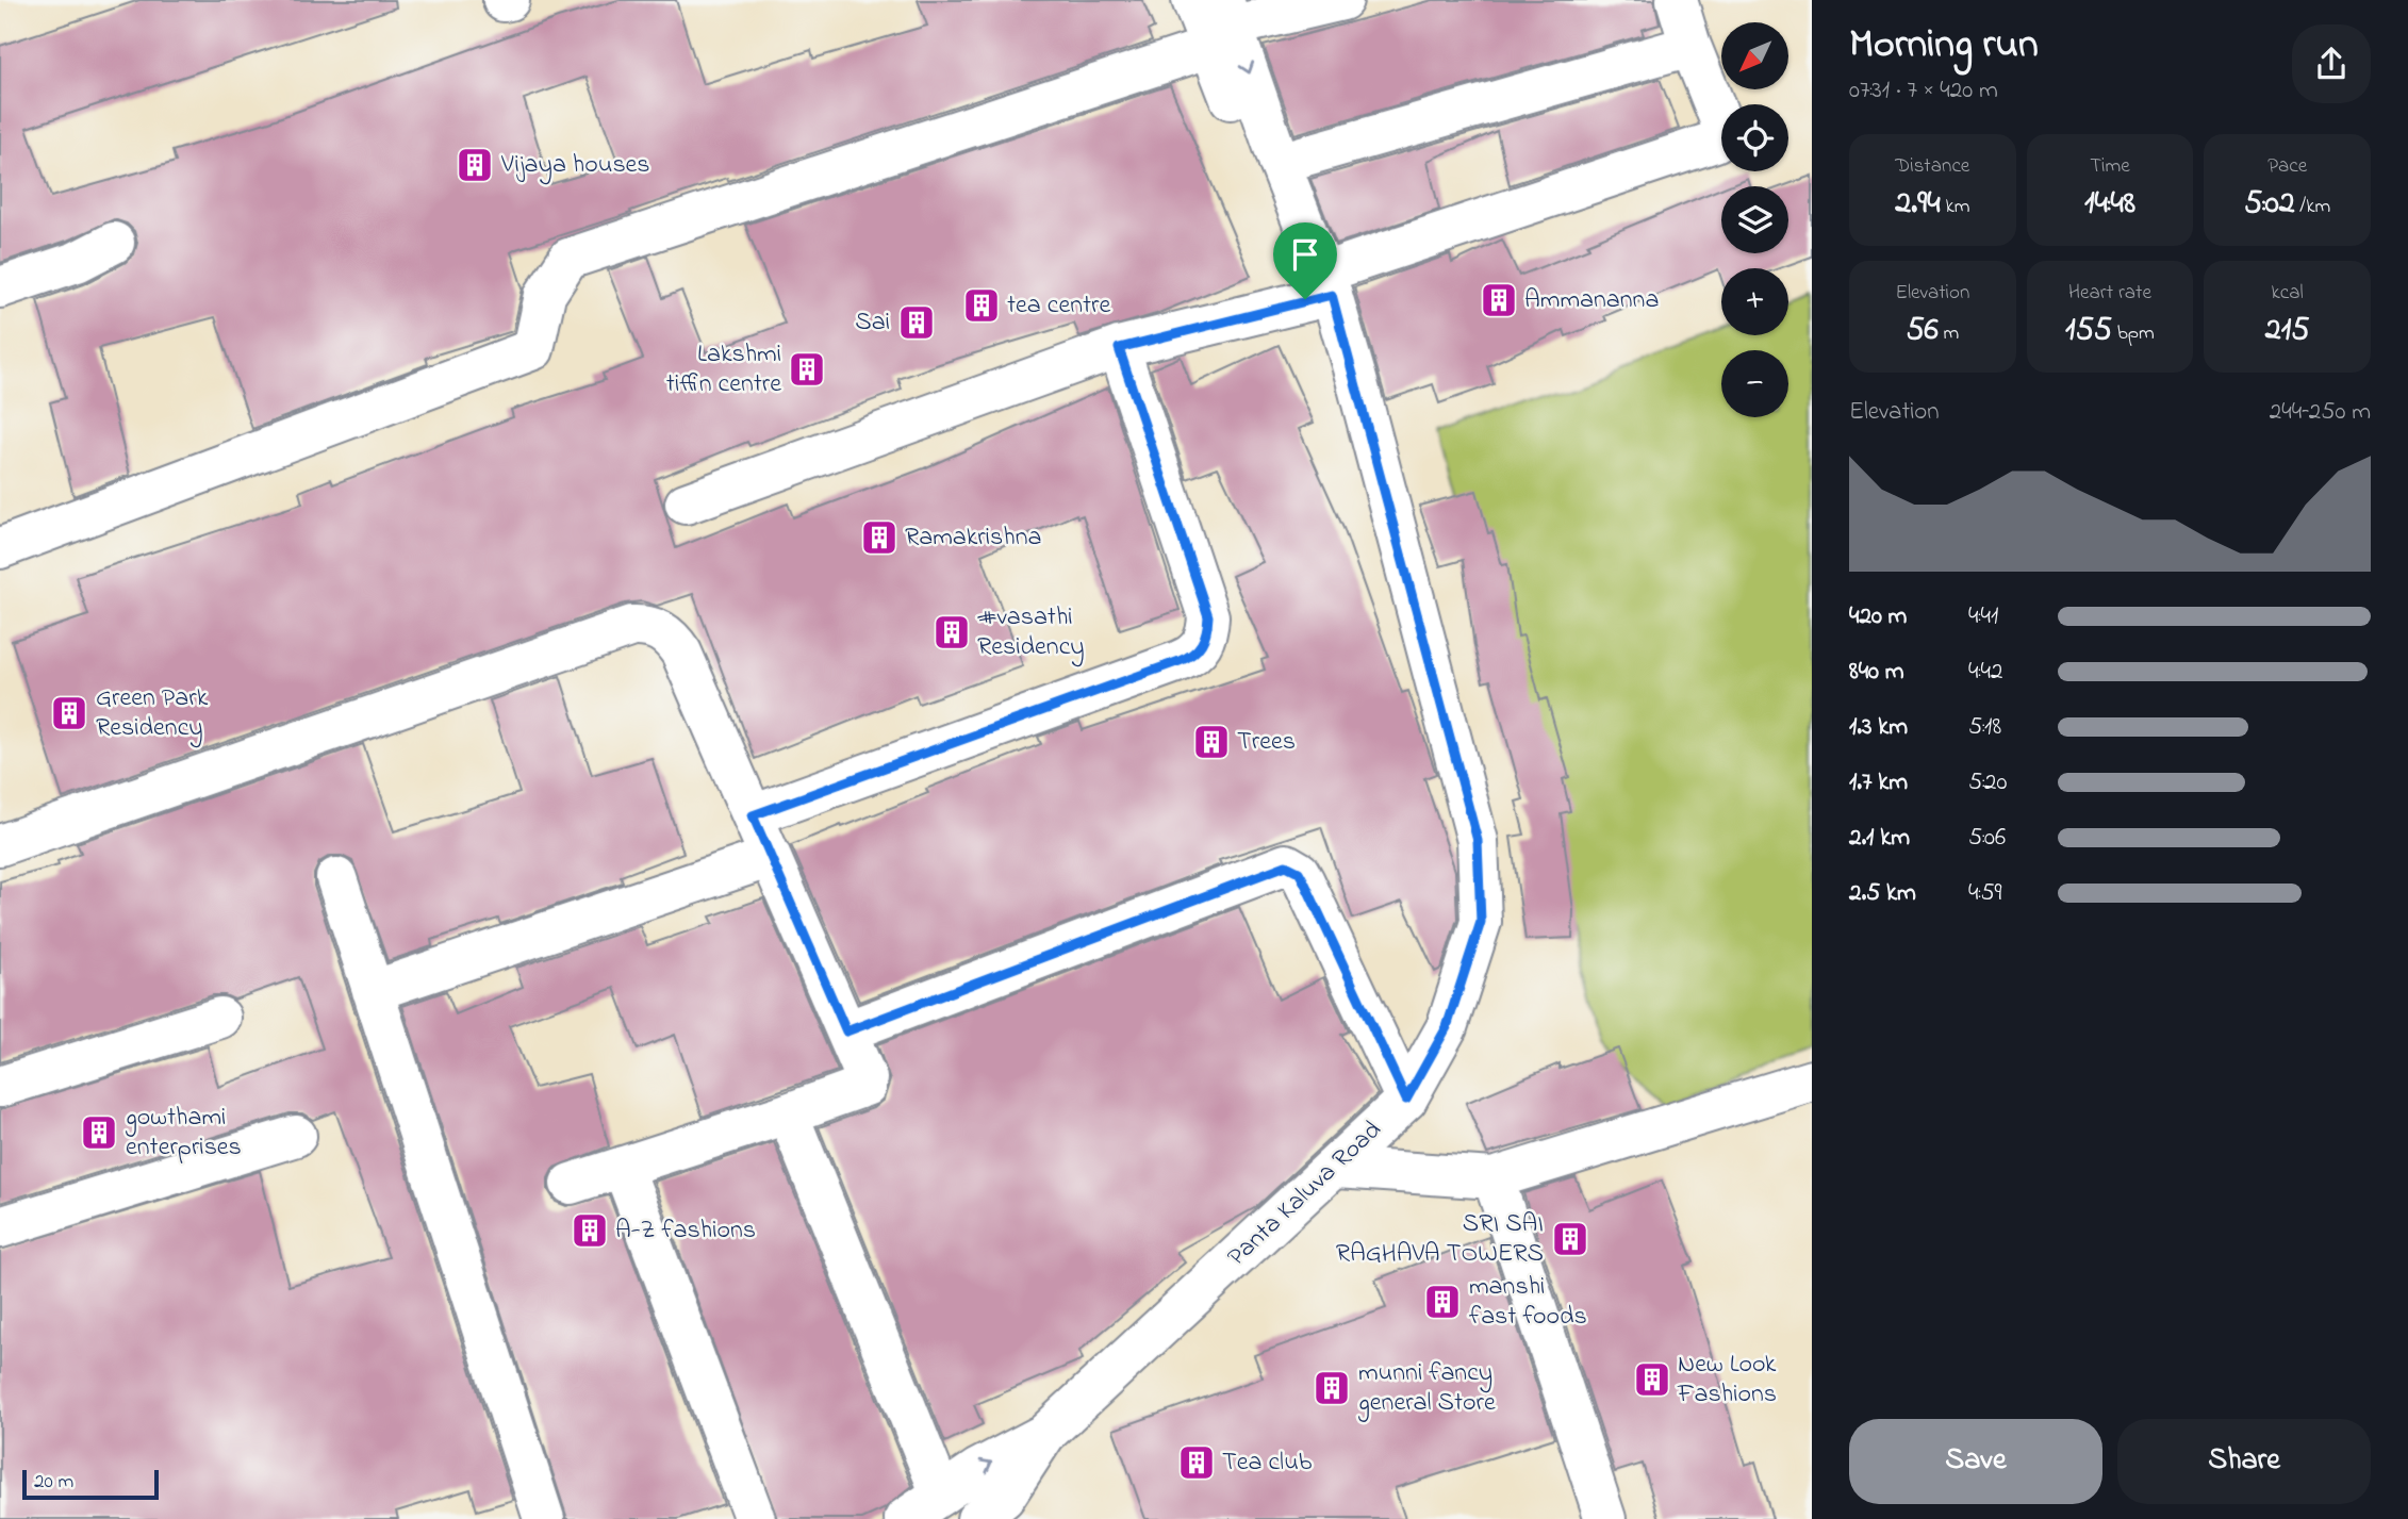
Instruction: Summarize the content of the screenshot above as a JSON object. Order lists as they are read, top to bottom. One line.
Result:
{"streets":{"street":["Panta Kaluva Road"]},"places":{"building":["Vijaya houses","Ammananna","tea centre","Sai","Lakshmi tiffin centre","Ramakrishna","#vasathi Residency","Green Park Residency","Trees","gowthami enterprises","A-Z fashions","SRI SAI RAGHAVA TOWERS","manshi fast foods","New Look Fashions","munni fancy general Store","Tea club"]},"scale_bar":"20 m","north":"bottom left","page":{"heading":["Morning run","07:31 · 7 × 420 m"],"map_buttons":["+","−"],"stats":[["Distance","2.94 km"],["Time","14:48"],["Pace","5:02 /km"],["Elevation","56 m"],["Heart rate","155 bpm"],["kcal","215"]],"chart":["Elevation","244–250 m"],"list":[{"name":"420 m","note":"4:41"},{"name":"840 m","note":"4:42"},{"name":"1.3 km","note":"5:18"},{"name":"1.7 km","note":"5:20"},{"name":"2.1 km","note":"5:06"},{"name":"2.5 km","note":"4:59"}],"buttons":["Save","Share"],"scale":"20 m"}}
